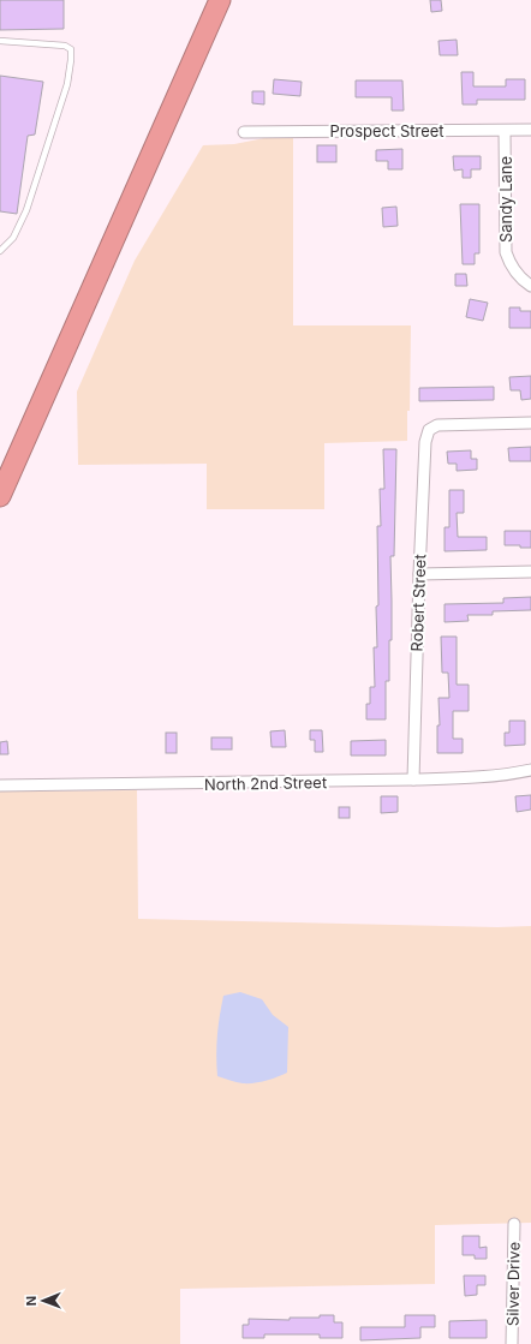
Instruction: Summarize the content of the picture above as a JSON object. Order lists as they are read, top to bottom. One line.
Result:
{"streets":{"street":["Prospect Street","Sandy Lane","Robert Street","North 2nd Street","Silver Drive"]},"crossings":[["Prospect Street","Sandy Lane"],["Robert Street","North 2nd Street"]],"north":"left"}
